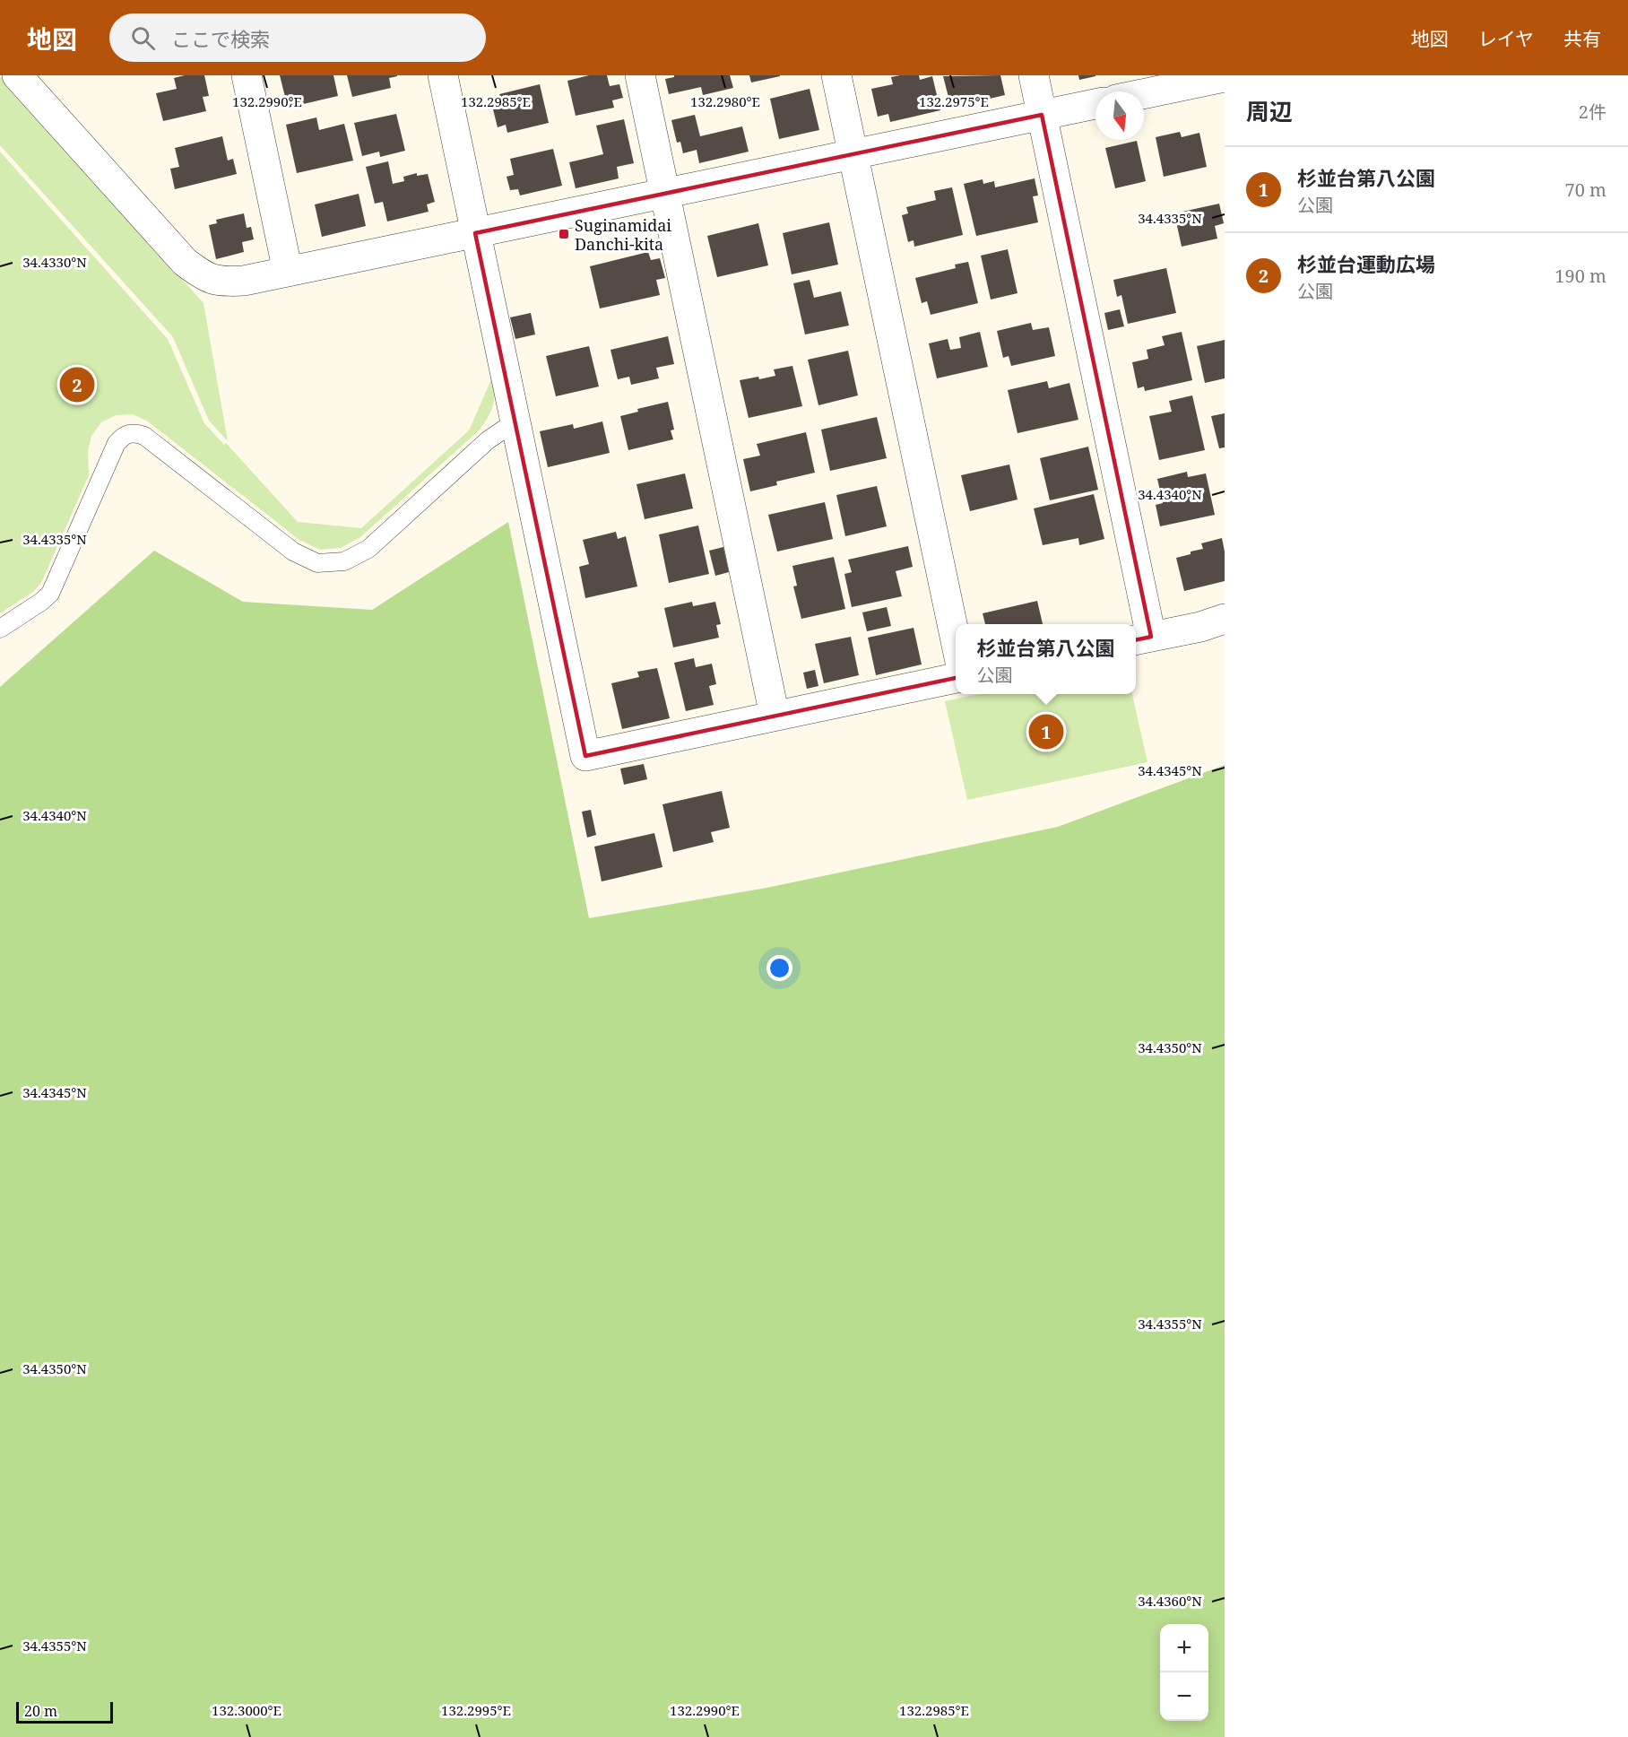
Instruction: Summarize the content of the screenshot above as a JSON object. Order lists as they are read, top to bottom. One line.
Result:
{"places":{"transit":["Suginamidai Danchi-kita"]},"scale_bar":"20 m","north":"bottom","page":{"header":"地図","search":"ここで検索","nav":["地図","レイヤ","共有"],"heading":["周辺","2件"],"list":[{"mark":"1","name":"杉並台第八公園","note":"公園","value":"70 m"},{"mark":"2","name":"杉並台運動広場","note":"公園","value":"190 m"}],"pins":["2","1"],"popup":["杉並台第八公園","公園"],"map_buttons":["+","−"],"scale":"20 m"},"coordinates":["132.2990°E","132.2985°E","132.2980°E","132.2975°E","34.4335°N","34.4330°N","34.4340°N","34.4345°N","34.4350°N","34.4355°N","34.4360°N","132.3000°E","132.2995°E"]}
